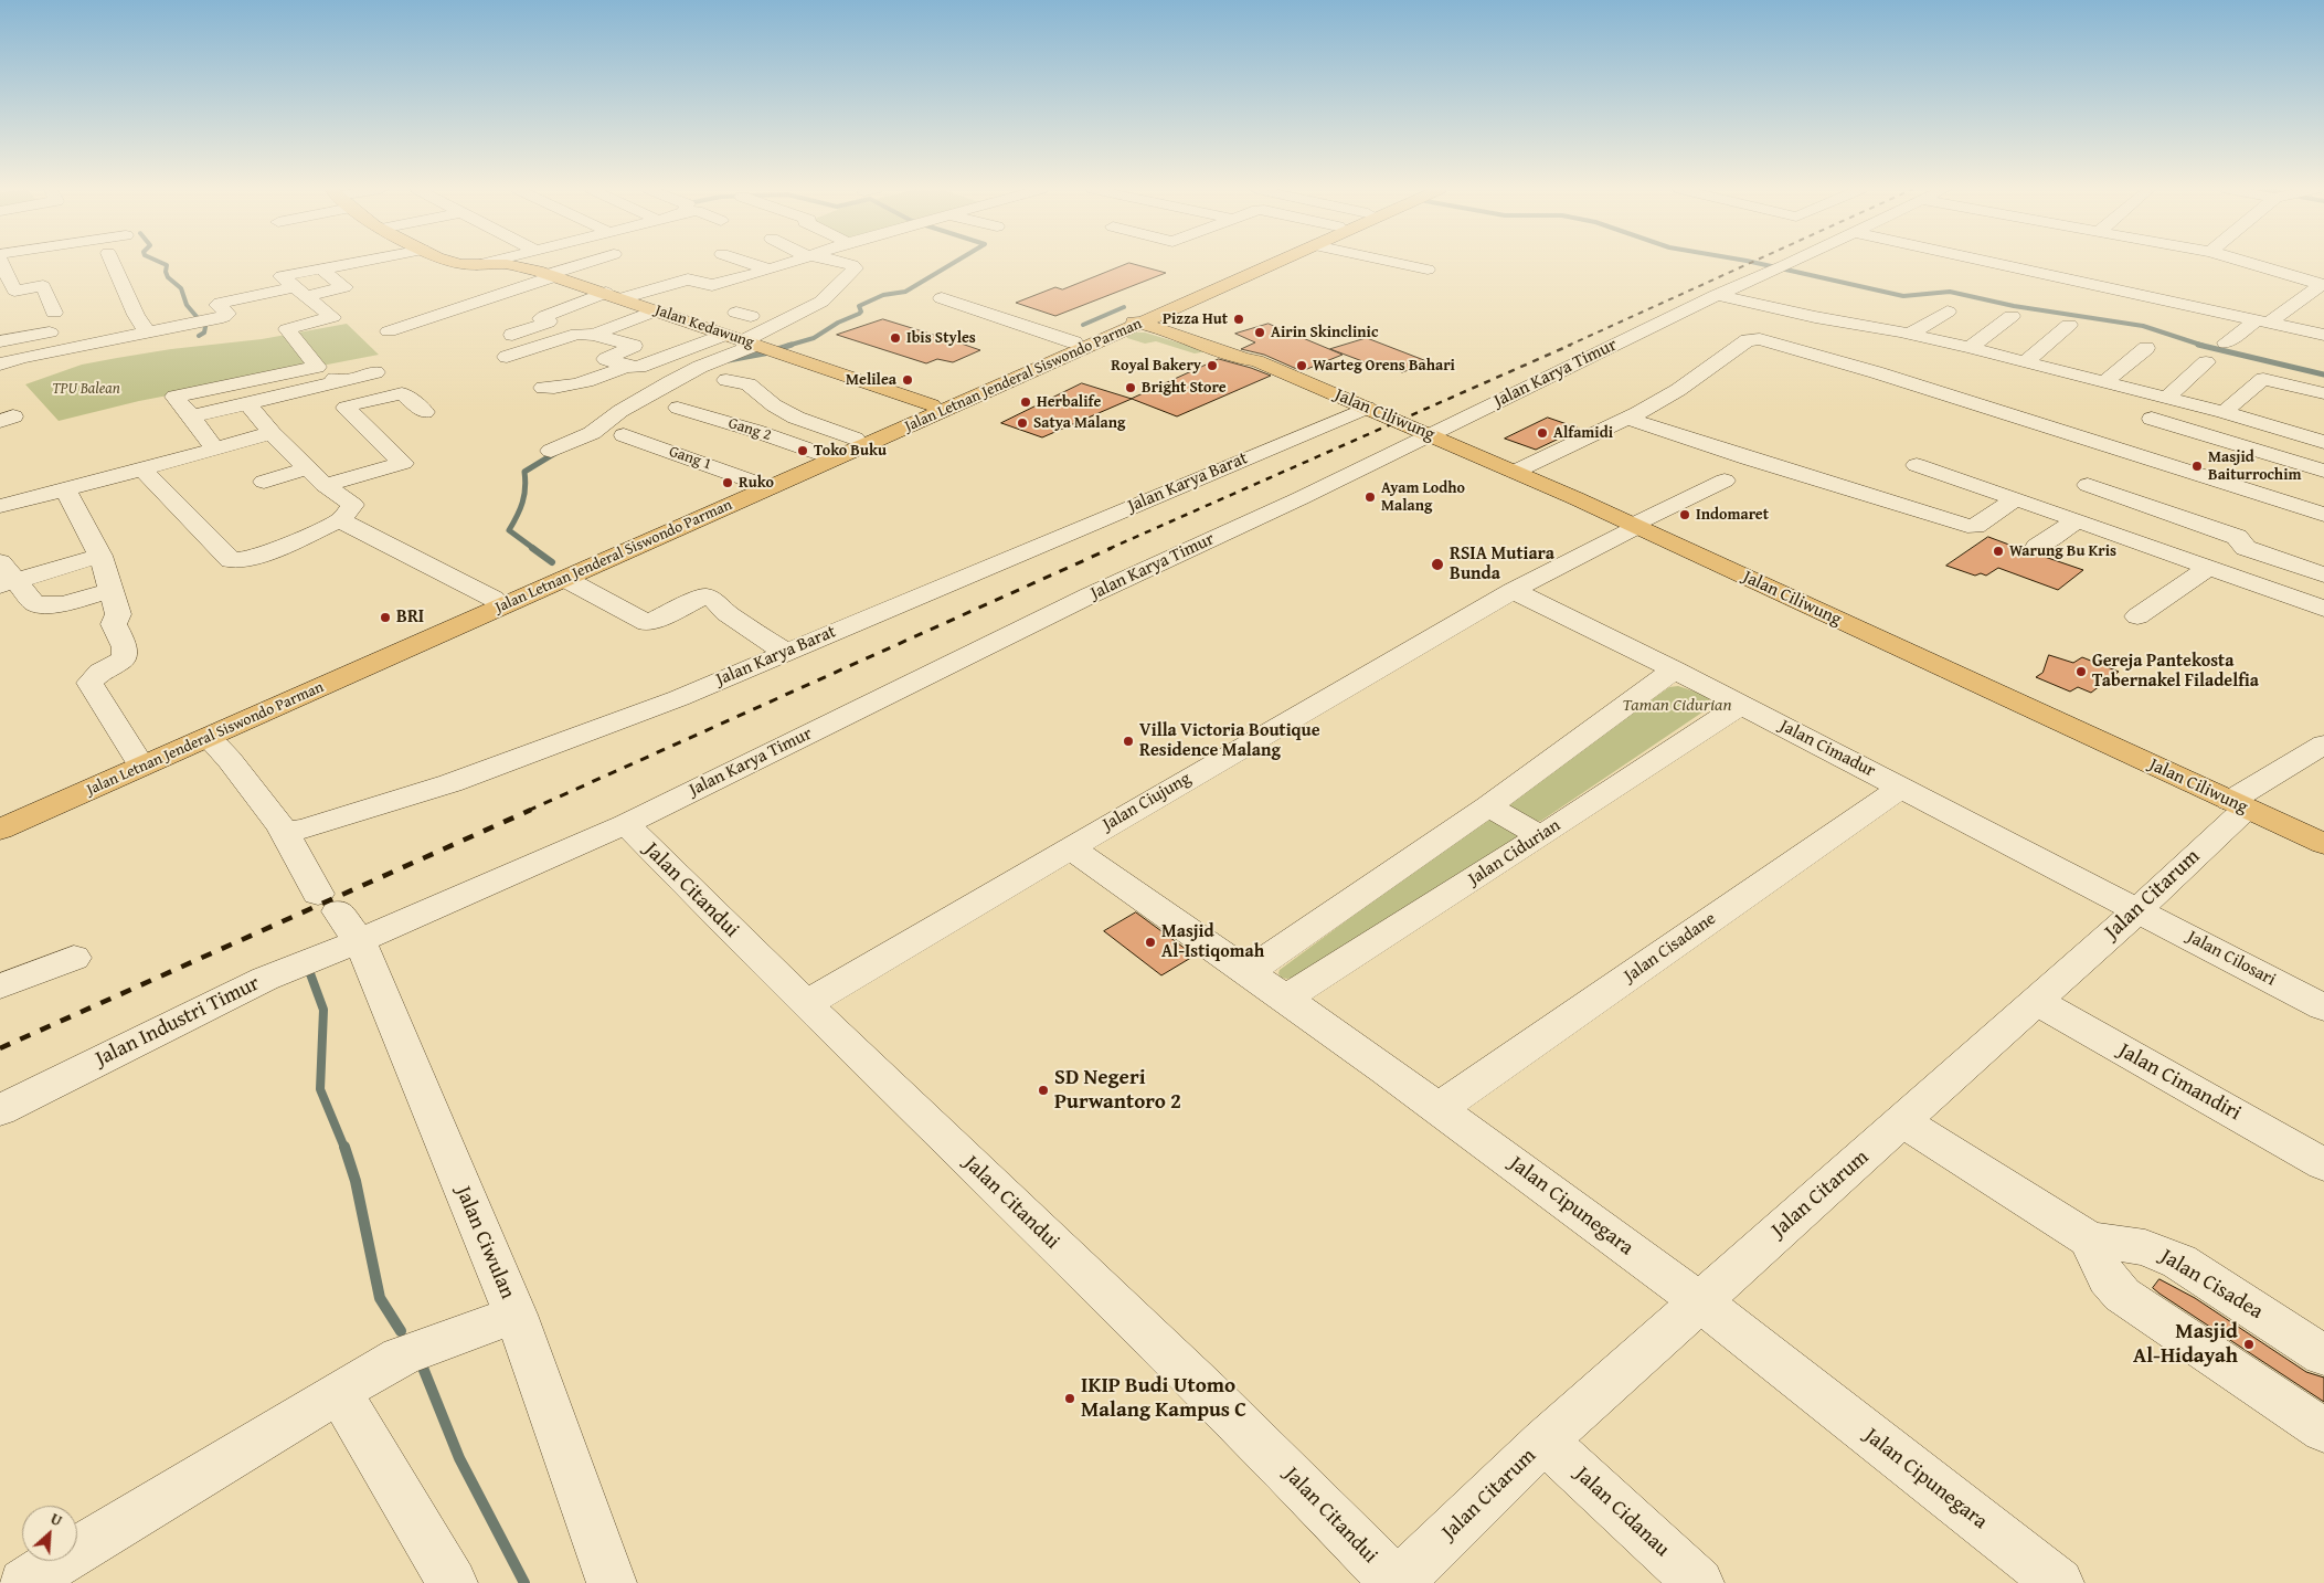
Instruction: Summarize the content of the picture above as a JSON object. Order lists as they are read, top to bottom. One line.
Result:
{"streets":{"main road":["Jalan Kedawung","Jalan Letnan Jenderal Siswondo Parman","Jalan Ciliwung"],"street":["Jalan Karya Timur","Gang 2","Gang 1","Jalan Karya Barat","Jalan Cimadur","Jalan Ciujung","Jalan Cidurian","Jalan Citandui","Jalan Citarum","Jalan Cisadane","Jalan Cilosari","Jalan Industri Timur","Jalan Cimandiri","Jalan Cipunegara","Jalan Ciwulan","Jalan Cisadea","Jalan Cidanau"]},"crossings":[["Jalan Kedawung","Jalan Letnan Jenderal Siswondo Parman"],["Jalan Karya Timur","Jalan Ciliwung"],["Jalan Karya Timur","Jalan Citandui"],["Jalan Karya Timur","Jalan Industri Timur"],["Jalan Karya Timur","Jalan Ciwulan"],["Jalan Letnan Jenderal Siswondo Parman","Jalan Ciliwung"],["Jalan Letnan Jenderal Siswondo Parman","Gang 2"],["Jalan Letnan Jenderal Siswondo Parman","Gang 1"],["Jalan Ciliwung","Jalan Karya Barat"],["Jalan Ciliwung","Jalan Ciujung"],["Jalan Ciliwung","Jalan Citarum"],["Jalan Karya Barat","Jalan Ciwulan"],["Jalan Cimadur","Jalan Ciujung"],["Jalan Cimadur","Jalan Cidurian"],["Jalan Cimadur","Jalan Citarum"],["Jalan Cimadur","Jalan Cisadane"],["Jalan Cimadur","Jalan Cilosari"],["Jalan Ciujung","Jalan Citandui"],["Jalan Ciujung","Jalan Cipunegara"],["Jalan Cidurian","Jalan Cipunegara"],["Jalan Citandui","Jalan Citarum"],["Jalan Citarum","Jalan Cilosari"],["Jalan Citarum","Jalan Cimandiri"],["Jalan Citarum","Jalan Cipunegara"],["Jalan Citarum","Jalan Cisadea"],["Jalan Citarum","Jalan Cidanau"],["Jalan Cisadane","Jalan Cipunegara"],["Jalan Industri Timur","Jalan Ciwulan"]],"parks":["TPU Balean","Taman Cidurian"],"places":["Pizza Hut","Airin Skinclinic","Ibis Styles","Royal Bakery","Warteg Orens Bahari","Melilea","Bright Store","Herbalife","Satya Malang","Alfamidi","Toko Buku","Masjid Baiturrochim","Ruko","Ayam Lodho Malang","Indomaret","Warung Bu Kris","RSIA Mutiara Bunda","BRI","Gereja Pantekosta Tabernakel Filadelfia","Villa Victoria Boutique Residence Malang","Masjid Al-Istiqomah","SD Negeri Purwantoro 2","Masjid Al-Hidayah","IKIP Budi Utomo Malang Kampus C"],"north":"top right"}
